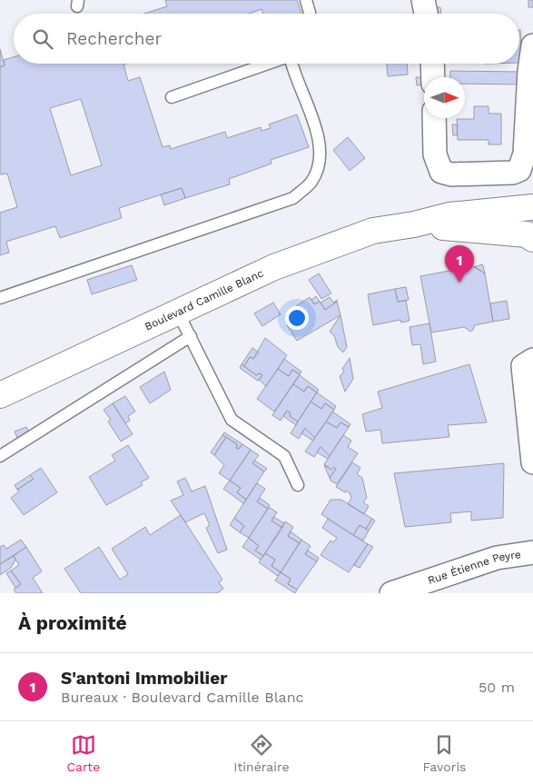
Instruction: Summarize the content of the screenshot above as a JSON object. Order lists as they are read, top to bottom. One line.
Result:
{"streets":{"main road":["Boulevard Camille Blanc"],"street":["Rue Étienne Peyre"]},"north":"right","page":{"search":"Rechercher","pins":"1","heading":"À proximité","list":[{"mark":"1","name":"S'antoni Immobilier","note":"Bureaux · Boulevard Camille Blanc","value":"50 m"}],"nav":["Carte","Itinéraire","Favoris"]}}
